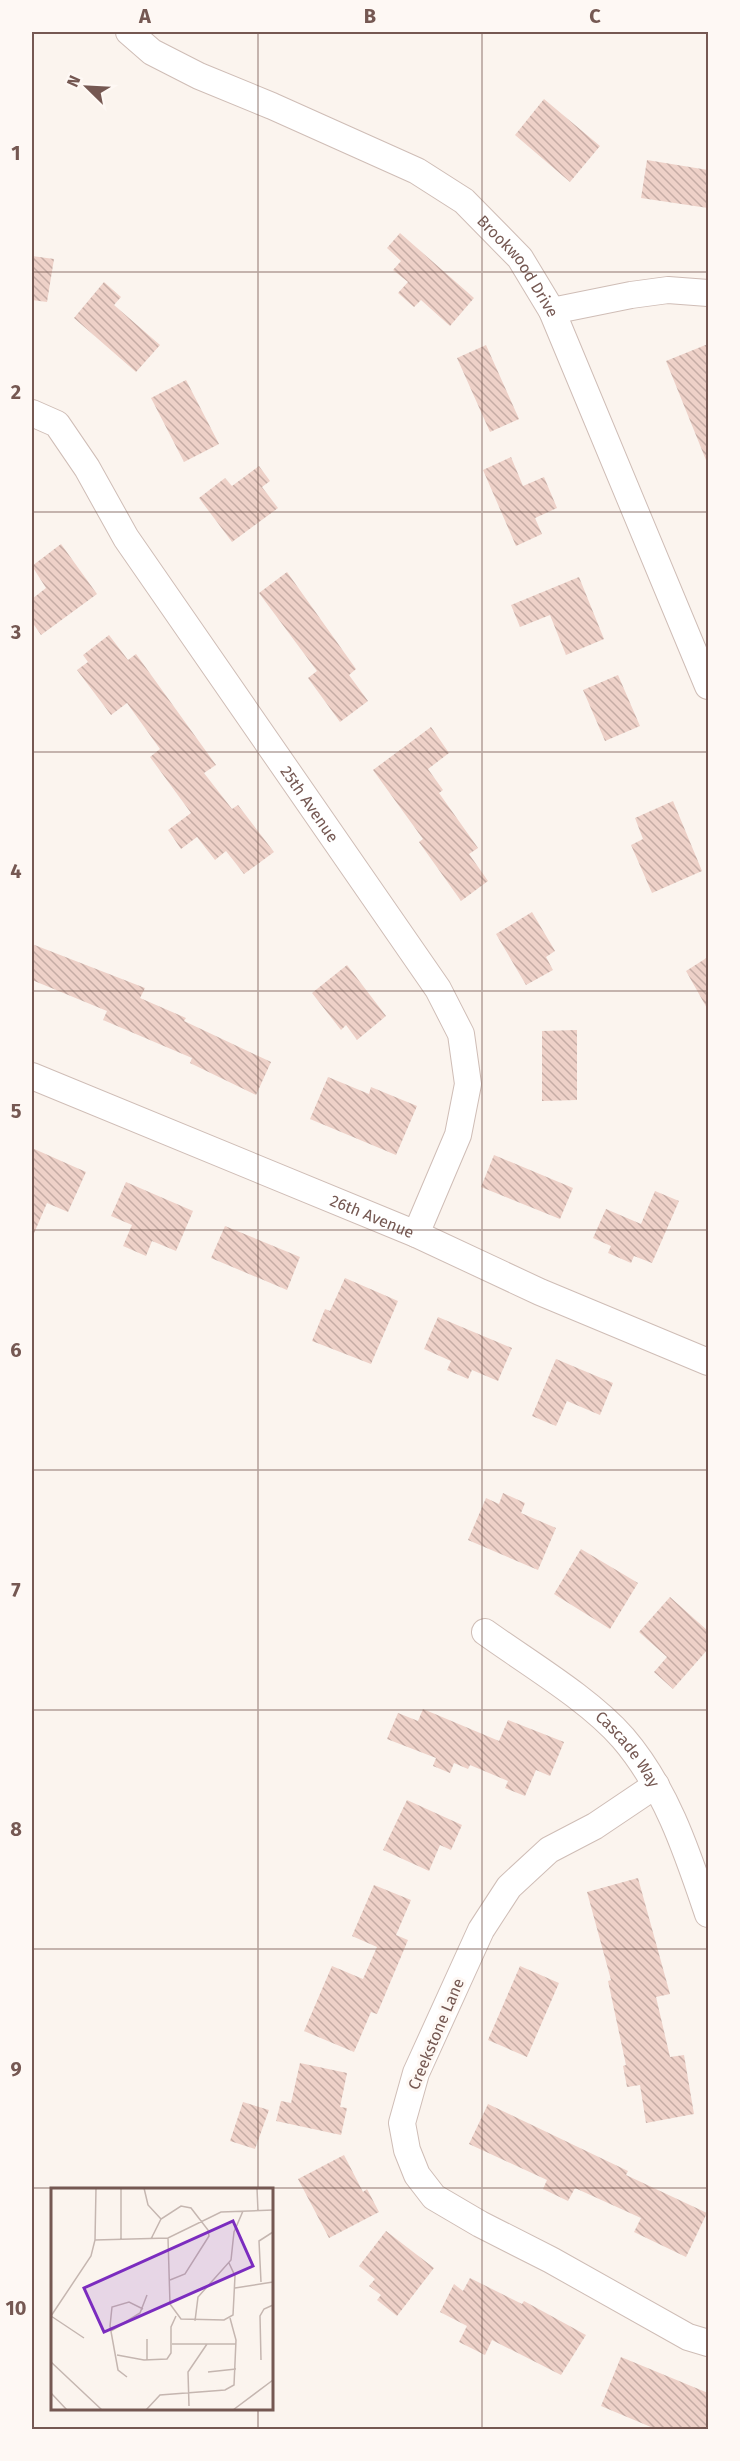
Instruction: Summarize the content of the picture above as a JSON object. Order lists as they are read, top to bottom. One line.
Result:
{"streets":{"street":["Brookwood Drive","25th Avenue","26th Avenue","Cascade Way","Creekstone Lane"]},"crossings":[["25th Avenue","26th Avenue"],["Cascade Way","Creekstone Lane"]],"north":"top left","grid":{"columns":["A","B","C"],"rows":["1","2","3","4","5","6","7","8","9","10"]}}
